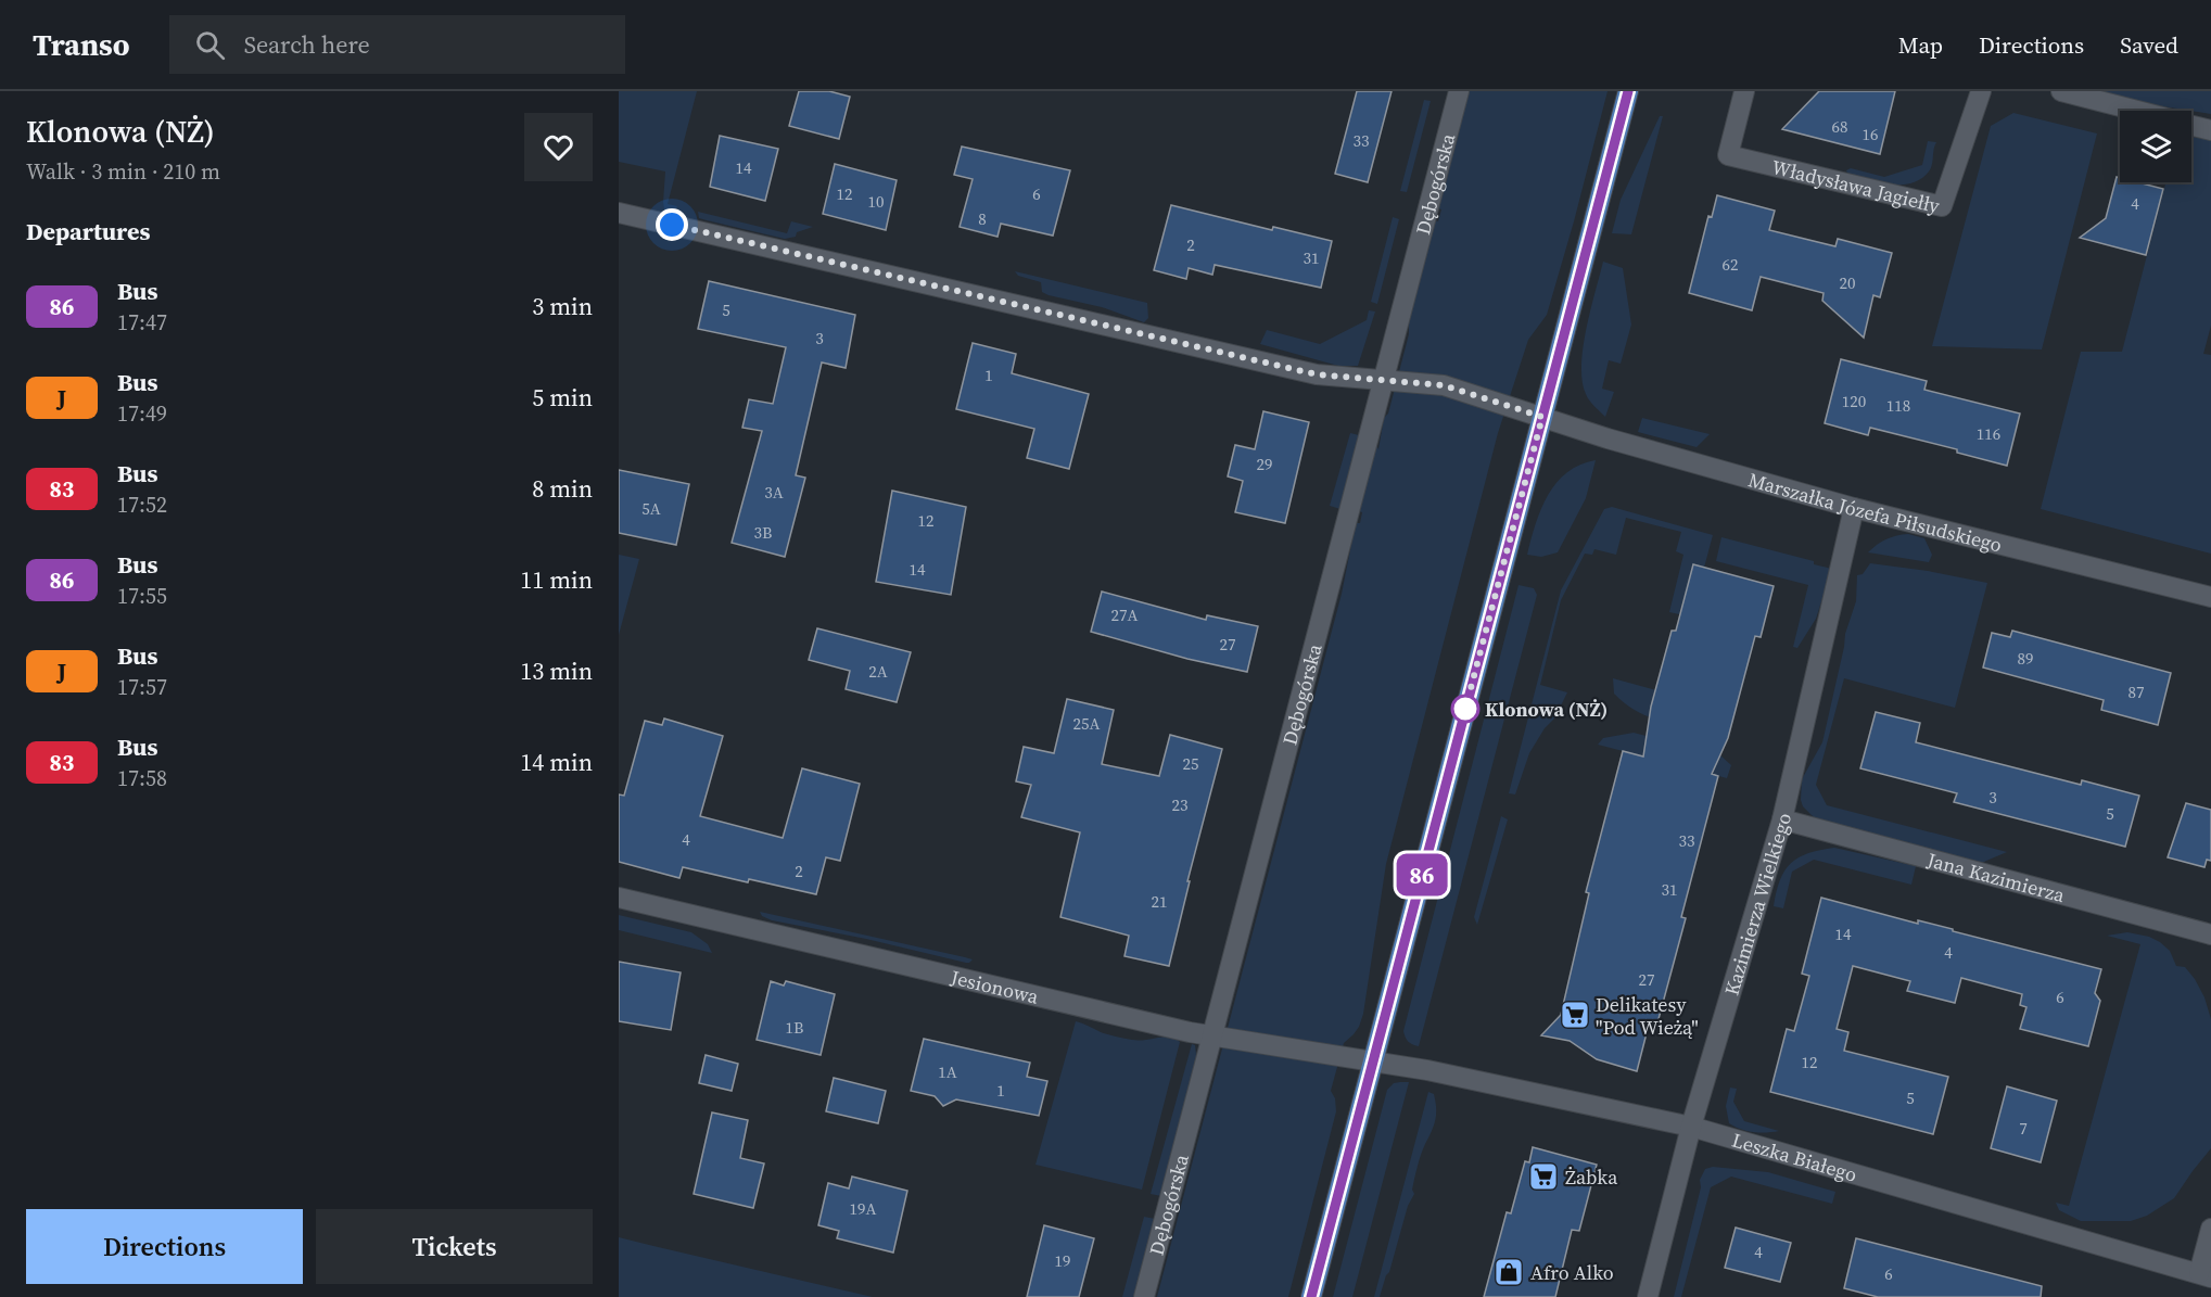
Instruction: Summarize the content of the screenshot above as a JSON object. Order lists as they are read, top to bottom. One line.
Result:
{"streets":{"street":["Władysława Jagiełły","Dębogórska","Marszałka Józefa Piłsudskiego","Jana Kazimierza","Kazimierza Wielkiego","Jesionowa","Leszka Białego"]},"crossings":[["Dębogórska","Marszałka Józefa Piłsudskiego"],["Dębogórska","Jesionowa"],["Marszałka Józefa Piłsudskiego","Kazimierza Wielkiego"],["Jana Kazimierza","Kazimierza Wielkiego"],["Kazimierza Wielkiego","Leszka Białego"],["Jesionowa","Leszka Białego"]],"places":{"other":["Klonowa (NŻ)"],"supermarket":["Delikatesy \"Pod Wieżą\"","Żabka"],"shop":["Afro Alko"]},"lines":["bus line 86"],"house_numbers":["68","16","33","14","12","6","10","4","8","2","31","62","20","5","3","1","120","118","116","29","3A","5A","12","3B","14","27A","27","89","2A","87","25A","25","3","23","5","4","33","2","31","21","14","4","27","6","1B","12","1A","1","5","7","19A","4","19","6"],"page":{"header":"Transo","search":"Search here","nav":["Map","Directions","Saved"],"heading":[["Klonowa (NŻ)","Walk · 3 min · 210 m"],"Departures"],"on_map":"86","list":[{"mark":"86","name":"Bus","note":"17:47","value":"3 min"},{"mark":"J","name":"Bus","note":"17:49","value":"5 min"},{"mark":"83","name":"Bus","note":"17:52","value":"8 min"},{"mark":"86","name":"Bus","note":"17:55","value":"11 min"},{"mark":"J","name":"Bus","note":"17:57","value":"13 min"},{"mark":"83","name":"Bus","note":"17:58","value":"14 min"}],"buttons":["Directions","Tickets"]}}
